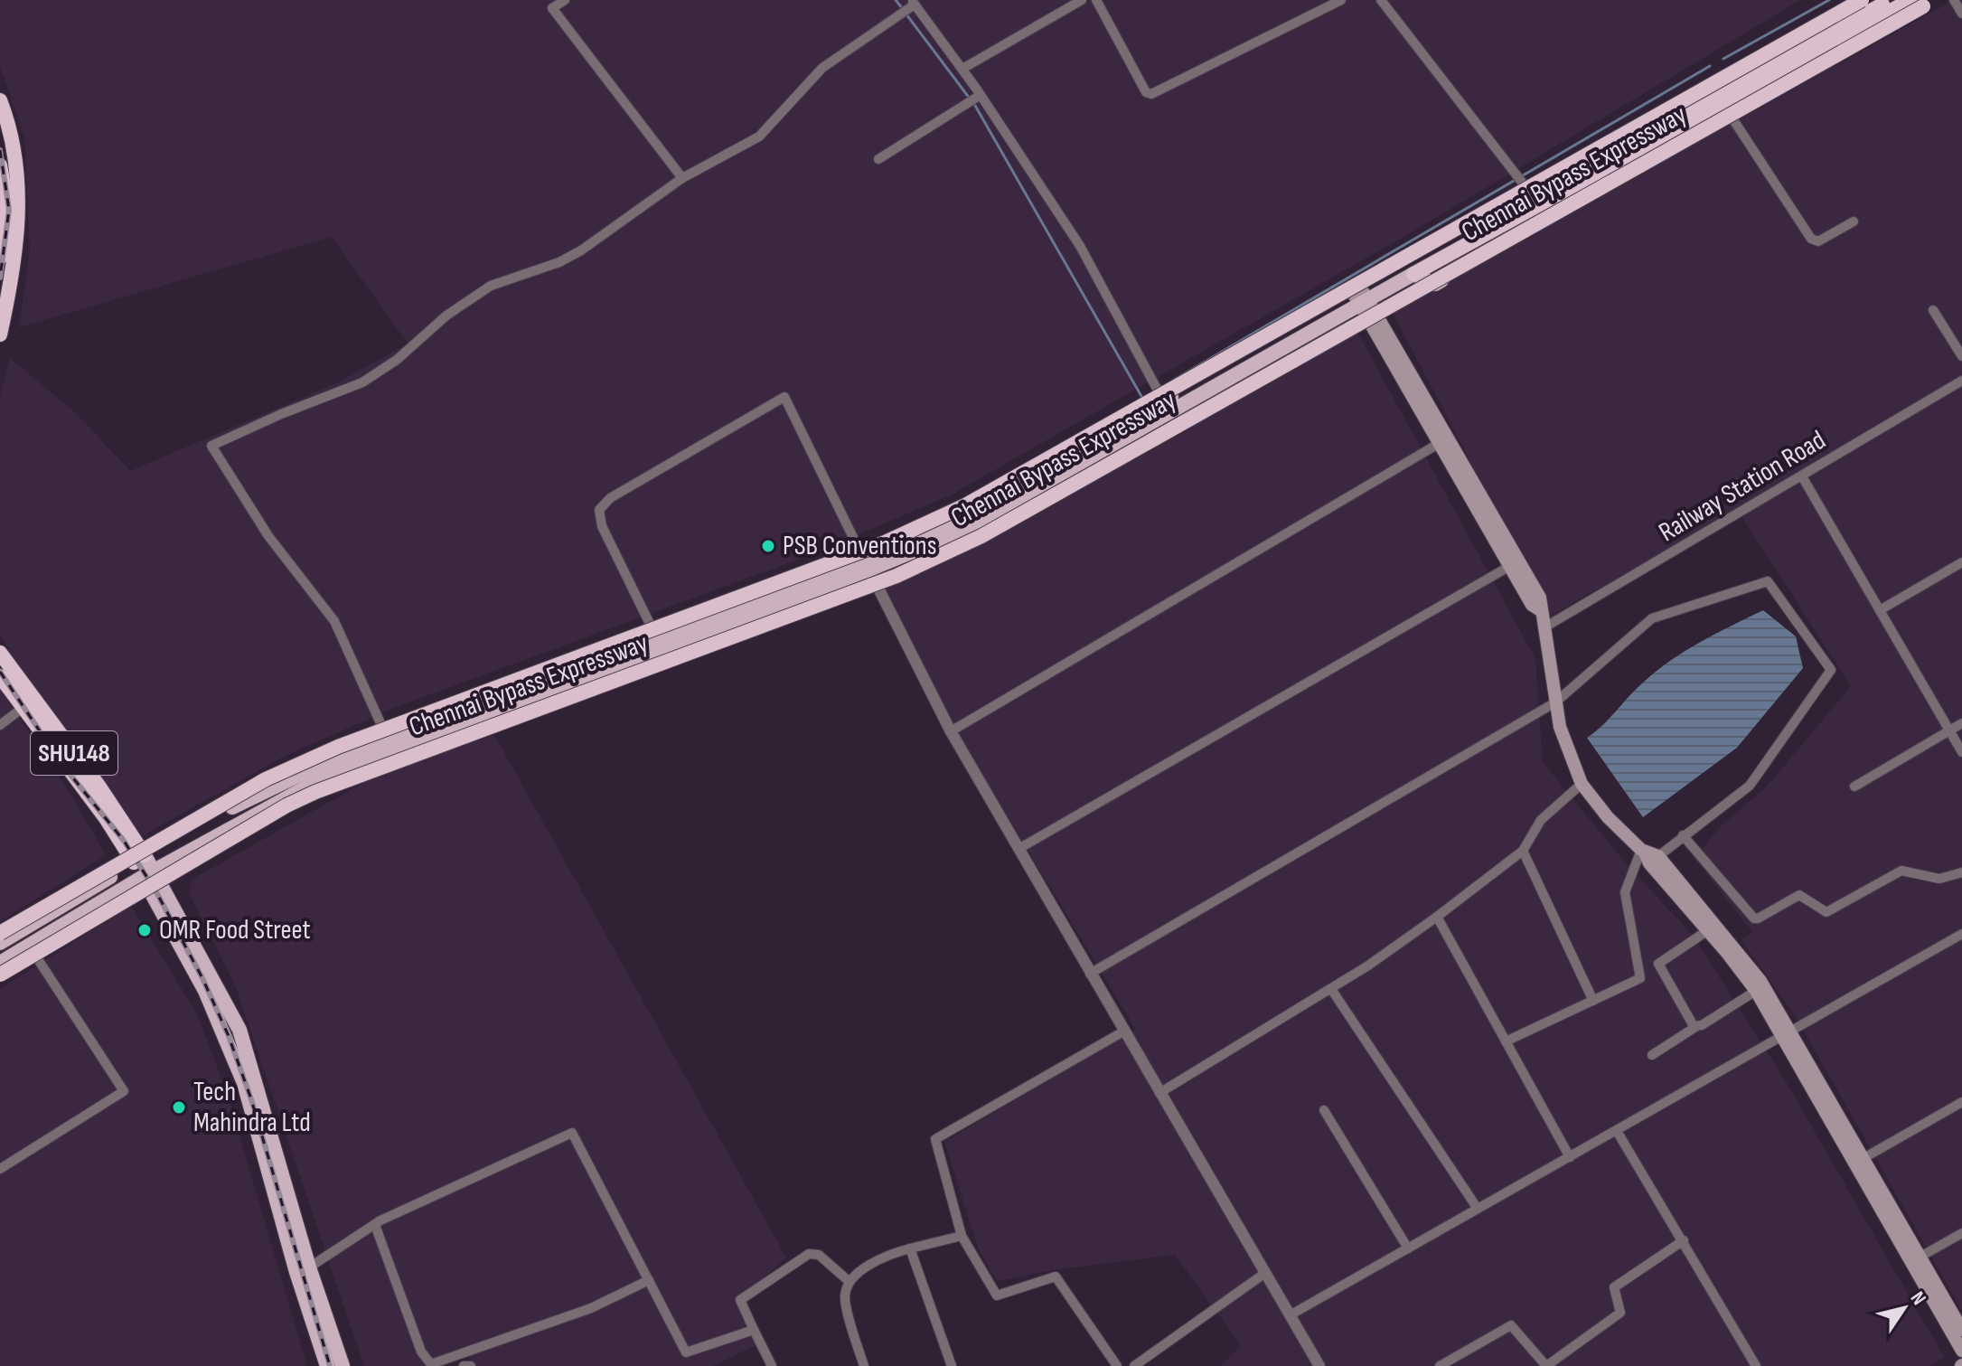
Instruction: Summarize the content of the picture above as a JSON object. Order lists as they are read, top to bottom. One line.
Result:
{"streets":{"highway":["Chennai Bypass Expressway","SHU148"],"street":["Railway Station Road"]},"places":["PSB Conventions","OMR Food Street","Tech Mahindra Ltd"],"north":"top right"}
